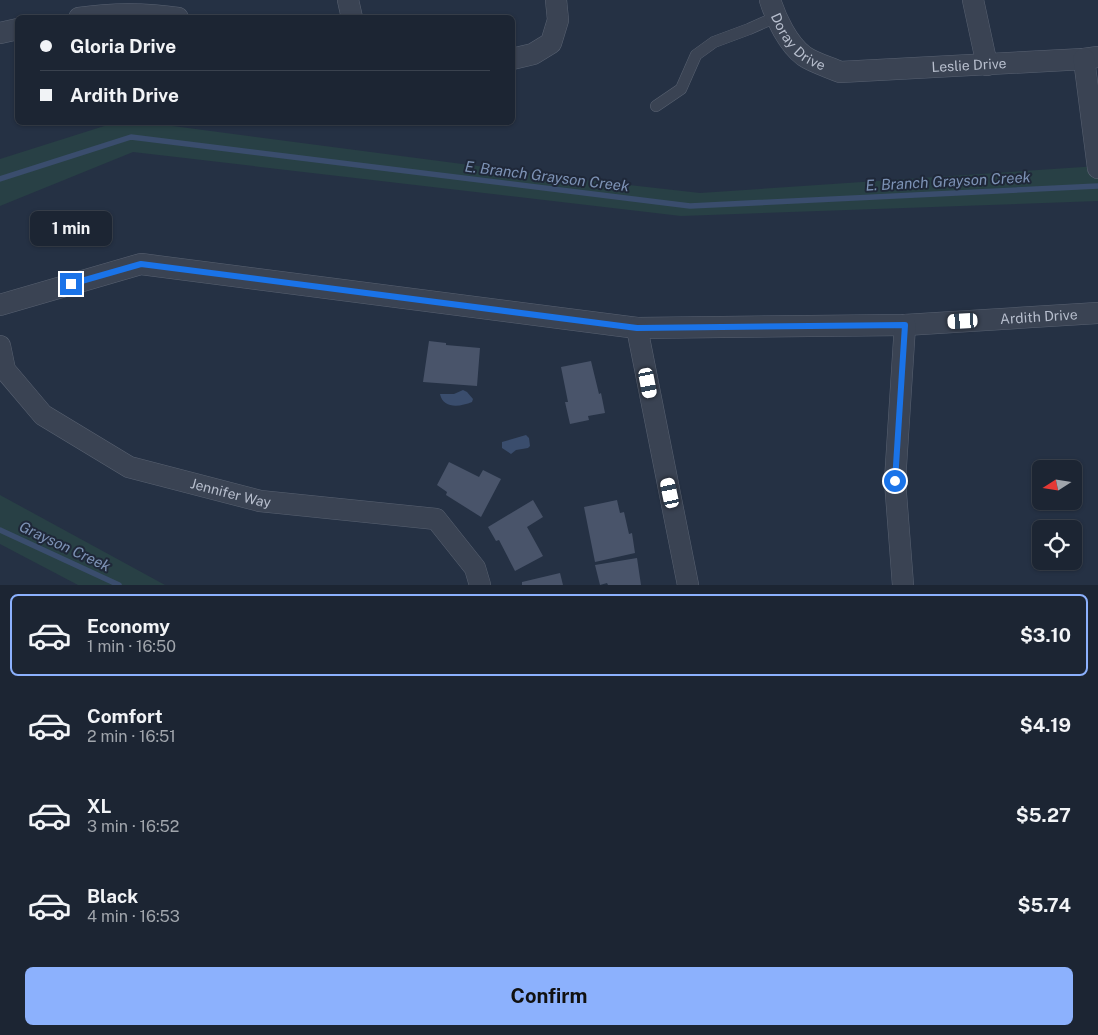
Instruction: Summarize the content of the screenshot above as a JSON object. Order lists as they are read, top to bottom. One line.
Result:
{"streets":{"street":["Doray Drive","Leslie Drive","Ardith Drive","Jennifer Way"]},"crossings":[["Doray Drive","Leslie Drive"]],"water":["E. Branch Grayson Creek","Grayson Creek"],"north":"left","page":{"banner":["Gloria Drive","Ardith Drive"],"bubble":"1 min","list":[{"name":"Economy","note":"1 min · 16:50","value":"$3.10"},{"name":"Comfort","note":"2 min · 16:51","value":"$4.19"},{"name":"XL","note":"3 min · 16:52","value":"$5.27"},{"name":"Black","note":"4 min · 16:53","value":"$5.74"}],"buttons":"Confirm"}}
